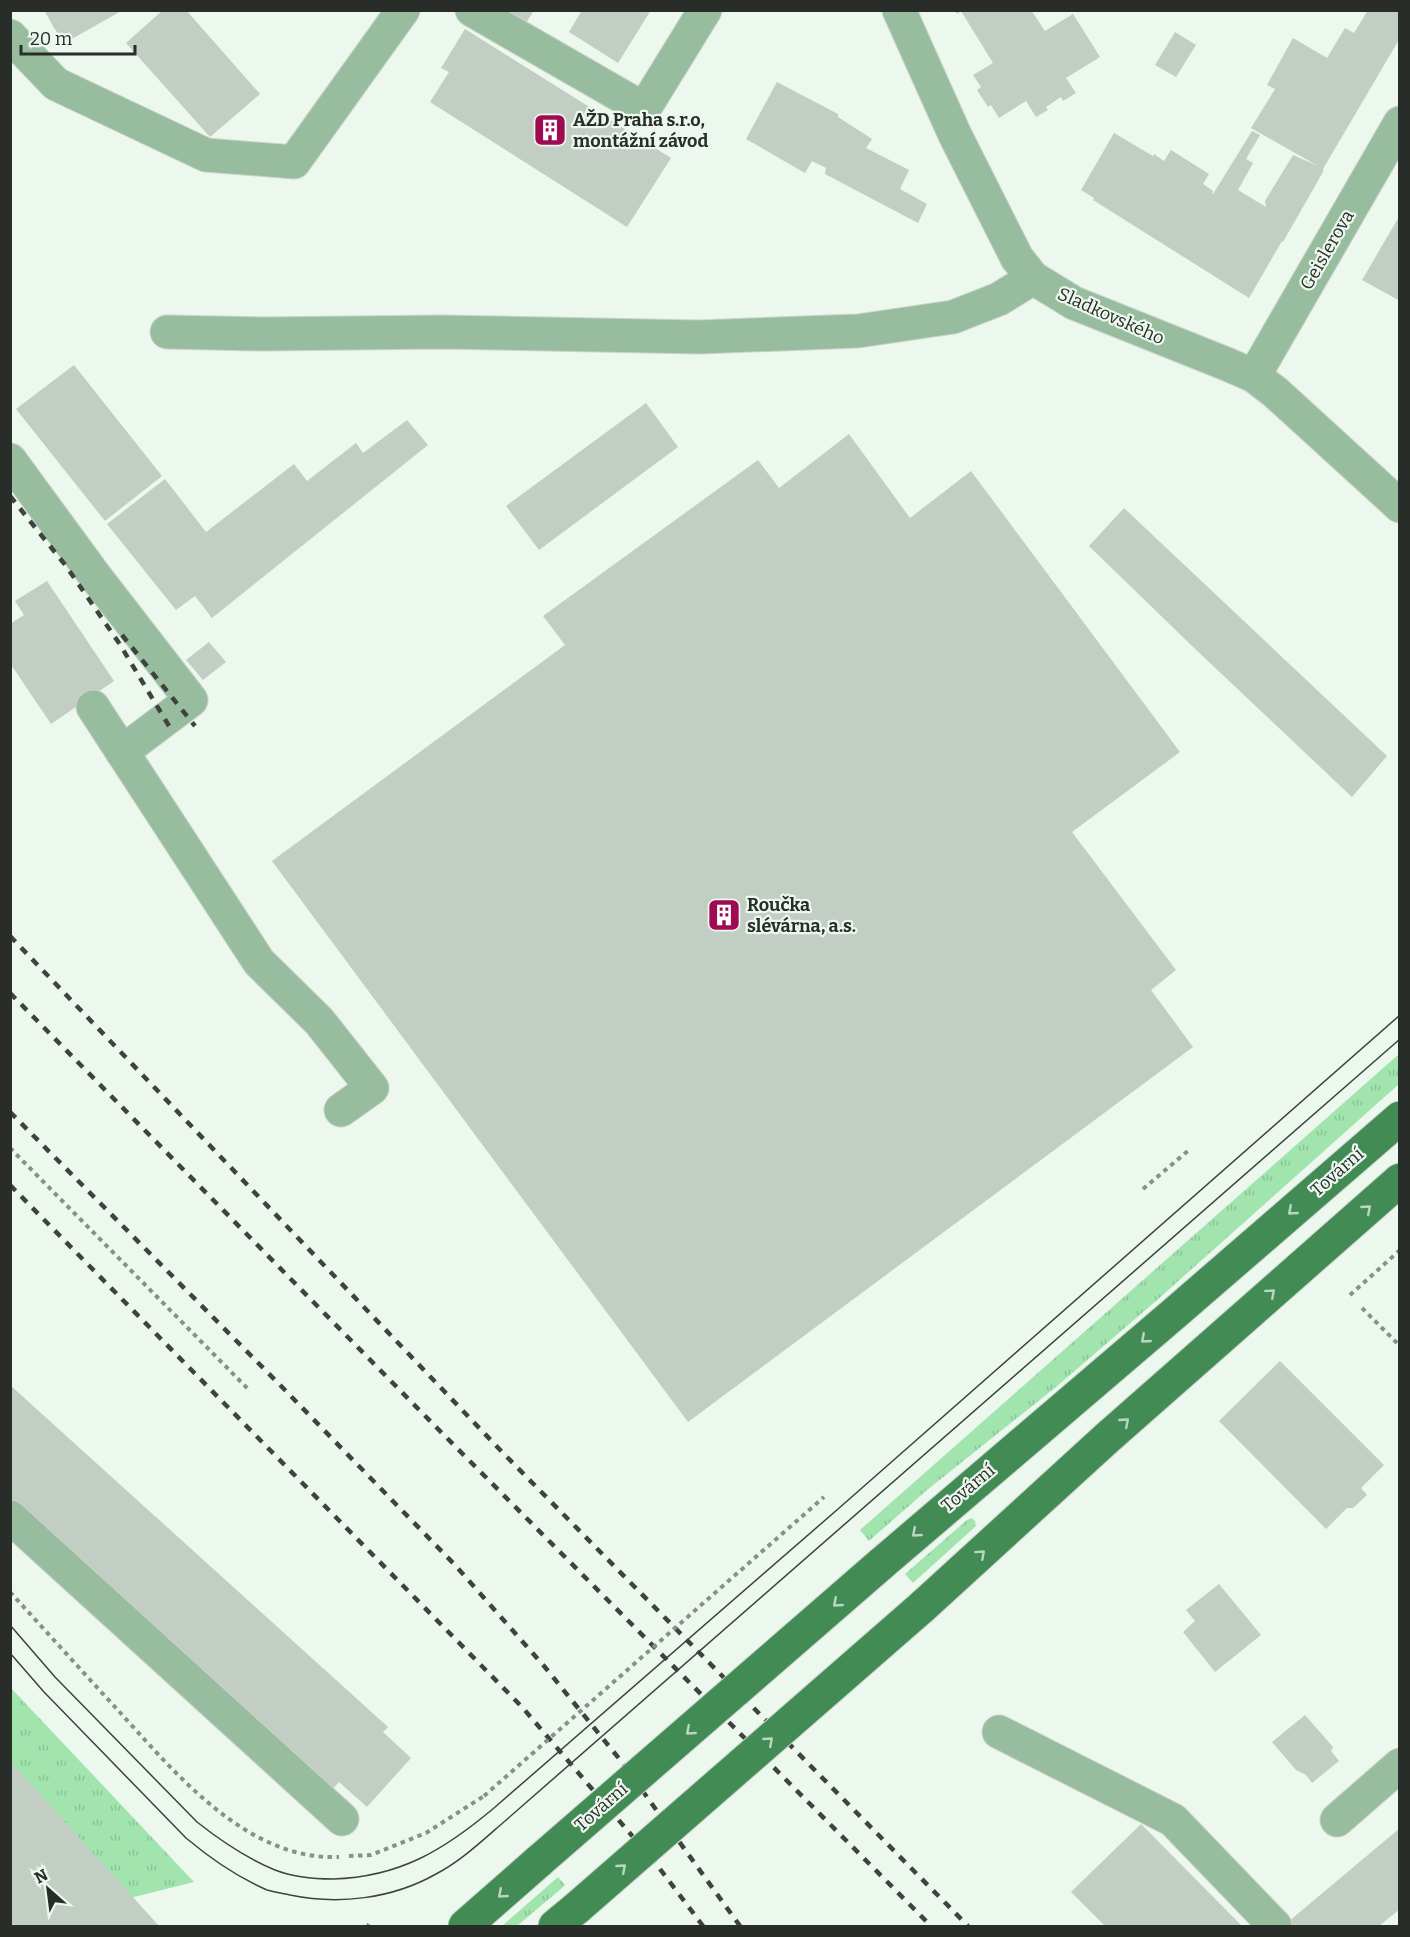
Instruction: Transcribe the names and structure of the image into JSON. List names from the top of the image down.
{
  "streets": {
    "main road": ["Tovární"],
    "street": ["Geislerova", "Sladkovského"]
  },
  "crossings": [
    ["Geislerova", "Sladkovského"]
  ],
  "places": {
    "building": ["AŽD Praha s.r.o, montážní závod", "Roučka slévárna, a.s."]
  },
  "scale_bar": "20 m",
  "north": "top left"
}
